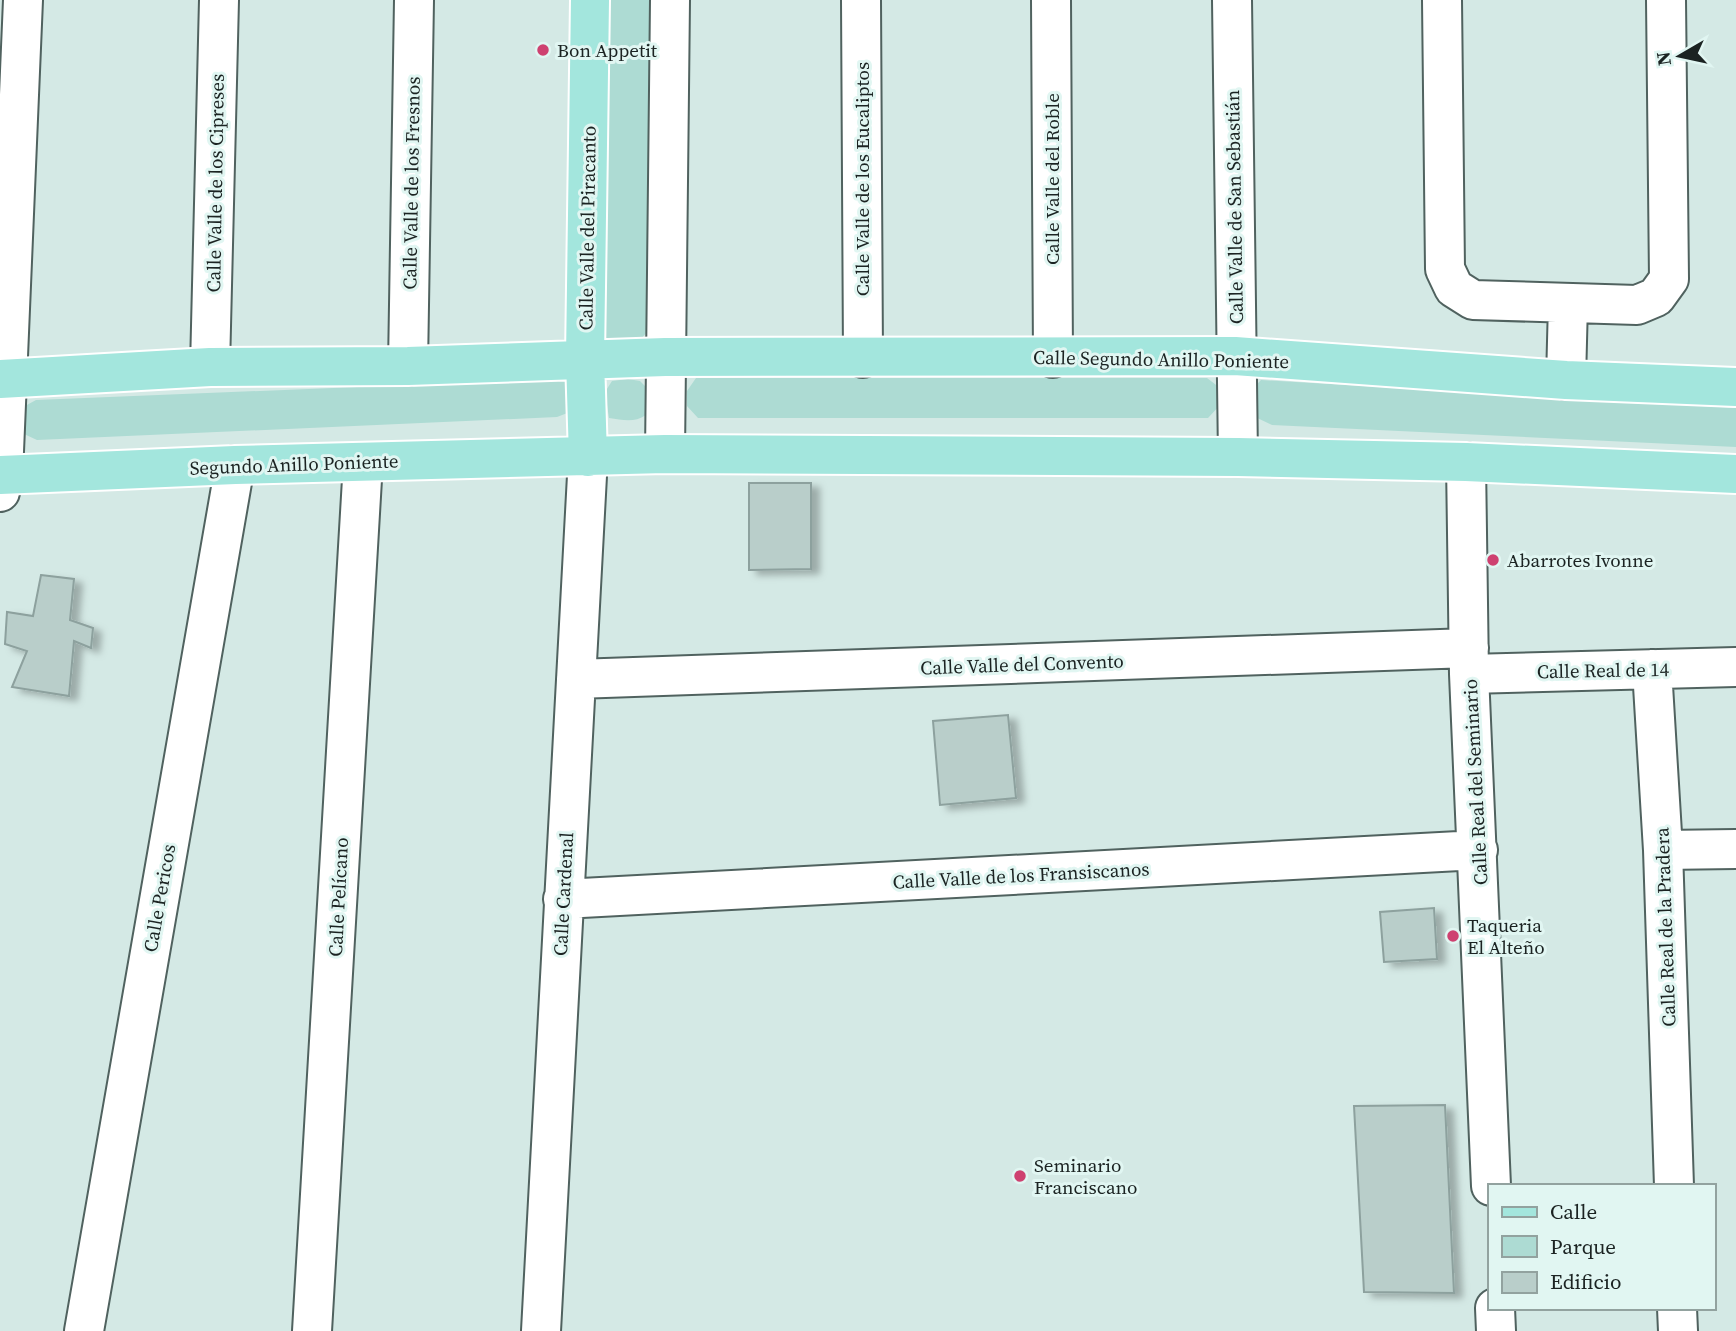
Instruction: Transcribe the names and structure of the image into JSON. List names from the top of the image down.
{
  "streets": {
    "main road": ["Calle Valle del Piracanto", "Calle Segundo Anillo Poniente", "Segundo Anillo Poniente"],
    "street": [
      "Calle Valle de los Eucaliptos",
      "Calle Valle del Roble",
      "Calle Valle de los Cipreses",
      "Calle Valle de los Fresnos",
      "Calle Valle de San Sebastián",
      "Calle Valle del Convento",
      "Calle Real de 14",
      "Calle Real del Seminario",
      "Calle Valle de los Fransiscanos",
      "Calle Cardenal",
      "Calle Pelícano",
      "Calle Pericos",
      "Calle Real de la Pradera"
    ]
  },
  "crossings": [
    ["Calle Valle de los Eucaliptos", "Calle Segundo Anillo Poniente"],
    ["Calle Valle del Roble", "Calle Segundo Anillo Poniente"],
    ["Calle Valle de San Sebastián", "Calle Segundo Anillo Poniente"],
    ["Calle Valle del Piracanto", "Calle Segundo Anillo Poniente"],
    ["Calle Valle del Piracanto", "Segundo Anillo Poniente"],
    ["Calle Valle del Piracanto", "Calle Cardenal"],
    ["Segundo Anillo Poniente", "Calle Cardenal"],
    ["Segundo Anillo Poniente", "Calle Pelícano"],
    ["Segundo Anillo Poniente", "Calle Pericos"],
    ["Calle Valle del Convento", "Calle Real de 14"],
    ["Calle Valle del Convento", "Calle Real del Seminario"],
    ["Calle Valle del Convento", "Calle Cardenal"],
    ["Calle Real de 14", "Calle Real del Seminario"],
    ["Calle Real de 14", "Calle Real de la Pradera"],
    ["Calle Real del Seminario", "Calle Valle de los Fransiscanos"],
    ["Calle Valle de los Fransiscanos", "Calle Cardenal"]
  ],
  "places": [
    "Bon Appetit",
    "Abarrotes Ivonne",
    "Taqueria El Alteño",
    "Seminario Franciscano"
  ],
  "legend": ["Calle", "Parque", "Edificio"],
  "north": "left"
}
